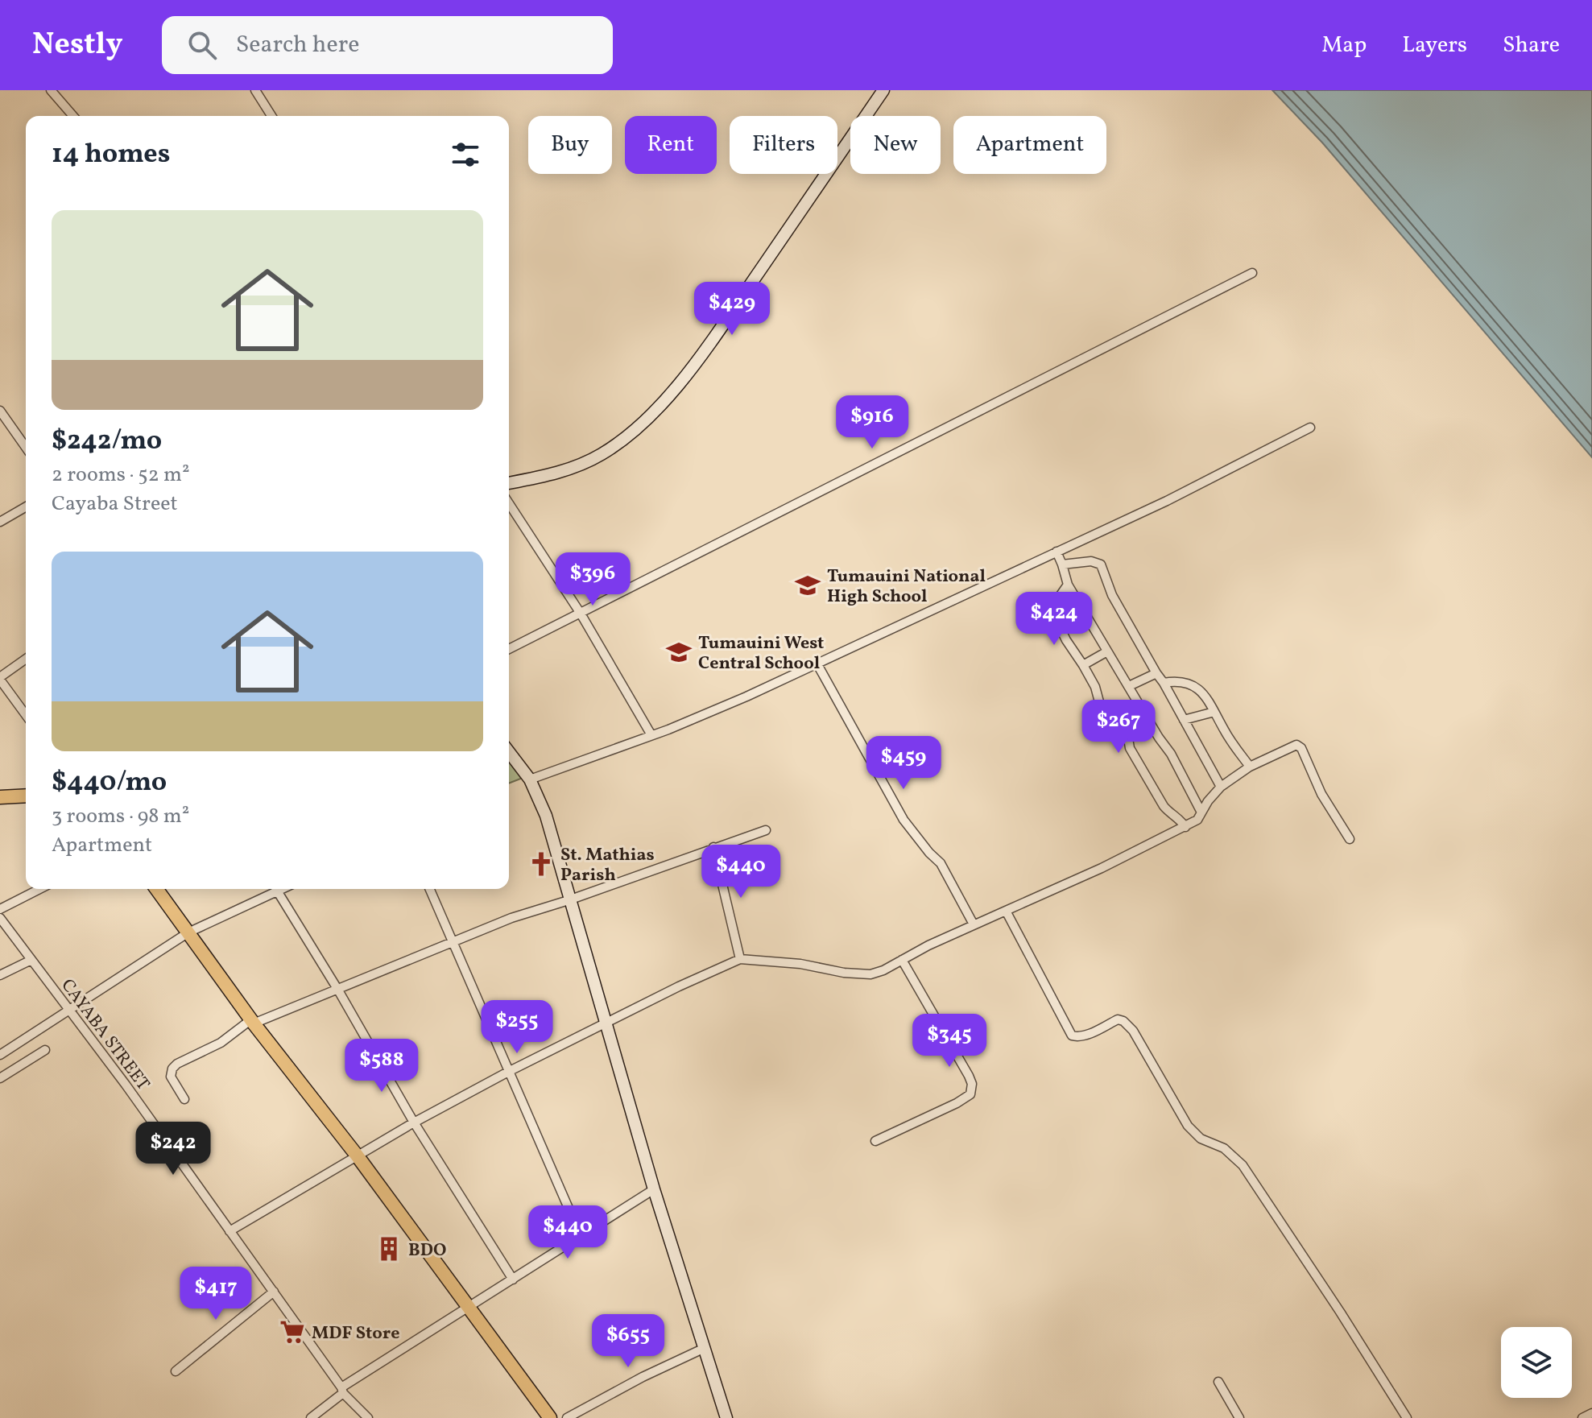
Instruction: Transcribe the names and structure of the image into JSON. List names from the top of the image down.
{
  "streets": {
    "street": ["CAYABA STREET"]
  },
  "places": {
    "school or university": ["Tumauini National High School", "Tumauini West Central School"],
    "church": ["St. Mathias Parish"],
    "building": ["BDO"],
    "supermarket": ["MDF Store"]
  },
  "page": {
    "header": "Nestly",
    "search": "Search here",
    "nav": ["Map", "Layers", "Share"],
    "chip": [
      "Buy",
      "Rent",
      "Filters",
      "New",
      "Apartment"
    ],
    "heading": "14 homes",
    "list": [
      {
        "name": "$242/mo",
        "note": "2 rooms · 52 m² · Cayaba Street"
      },
      {
        "name": "$440/mo",
        "note": "3 rooms · 98 m² · Apartment"
      }
    ],
    "price": [
      "$429",
      "$916",
      "$396",
      "$424",
      "$267",
      "$459",
      "$440",
      "$255",
      "$345",
      "$588",
      "$242",
      "$440",
      "$417",
      "$655"
    ]
  }
}
